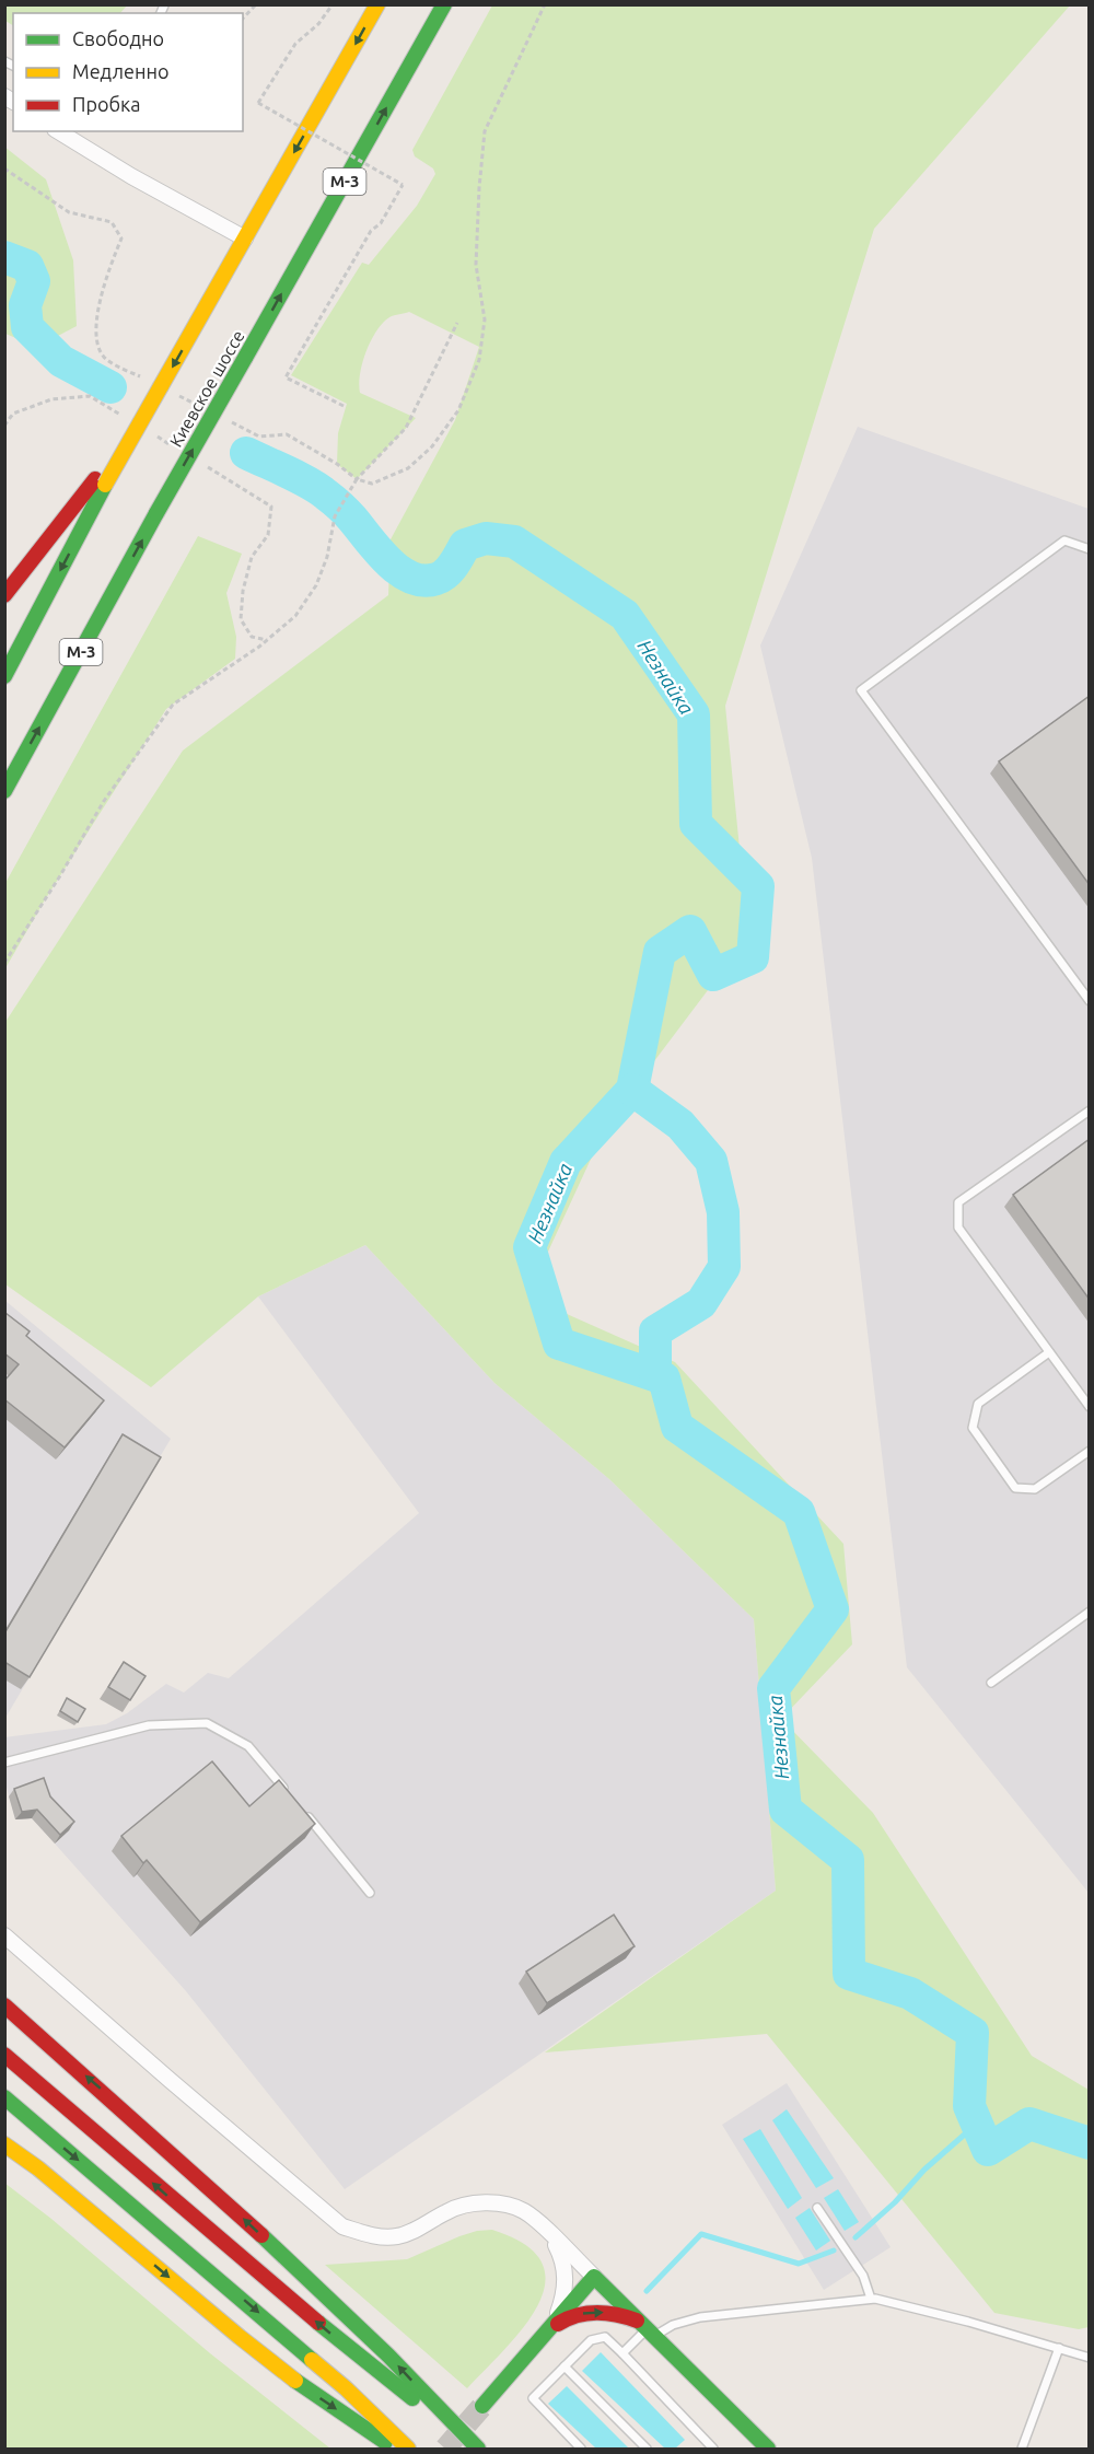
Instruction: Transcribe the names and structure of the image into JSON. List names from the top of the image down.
{
  "streets": {
    "main road": ["М-3", "Киевское шоссе"]
  },
  "water": ["Незнайка"],
  "legend": ["Свободно", "Медленно", "Пробка"]
}
